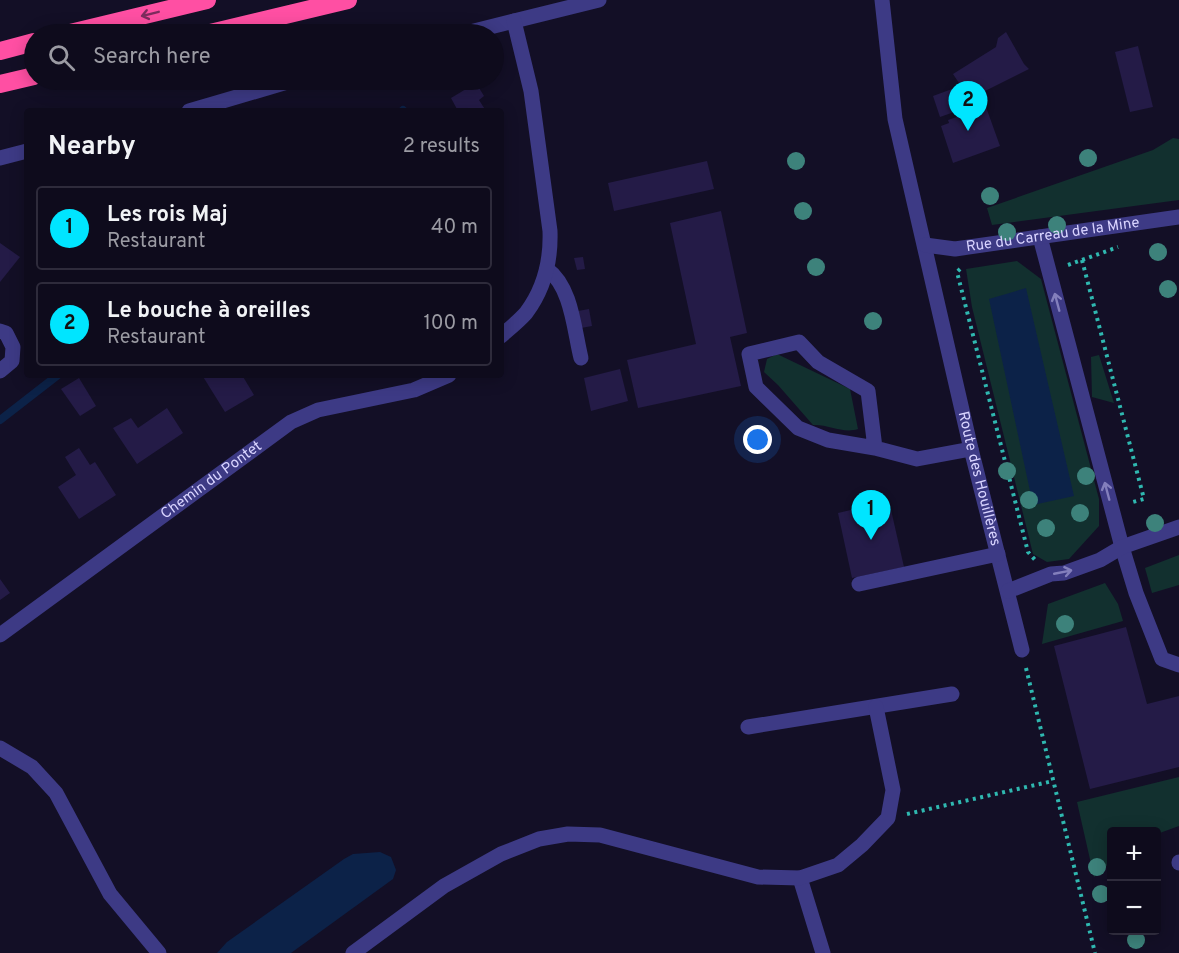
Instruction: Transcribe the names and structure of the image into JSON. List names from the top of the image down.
{
  "streets": {
    "street": ["Rue du Carreau de la Mine", "Route des Houillères", "Chemin du Pontet"]
  },
  "crossings": [
    ["Rue du Carreau de la Mine", "Route des Houillères"]
  ],
  "page": {
    "search": "Search here",
    "pins": ["2", "1"],
    "heading": ["Nearby", "2 results"],
    "list": [
      {
        "mark": "1",
        "name": "Les rois Maj",
        "note": "Restaurant",
        "value": "40 m"
      },
      {
        "mark": "2",
        "name": "Le bouche à oreilles",
        "note": "Restaurant",
        "value": "100 m"
      }
    ],
    "map_buttons": ["+", "−"]
  }
}
